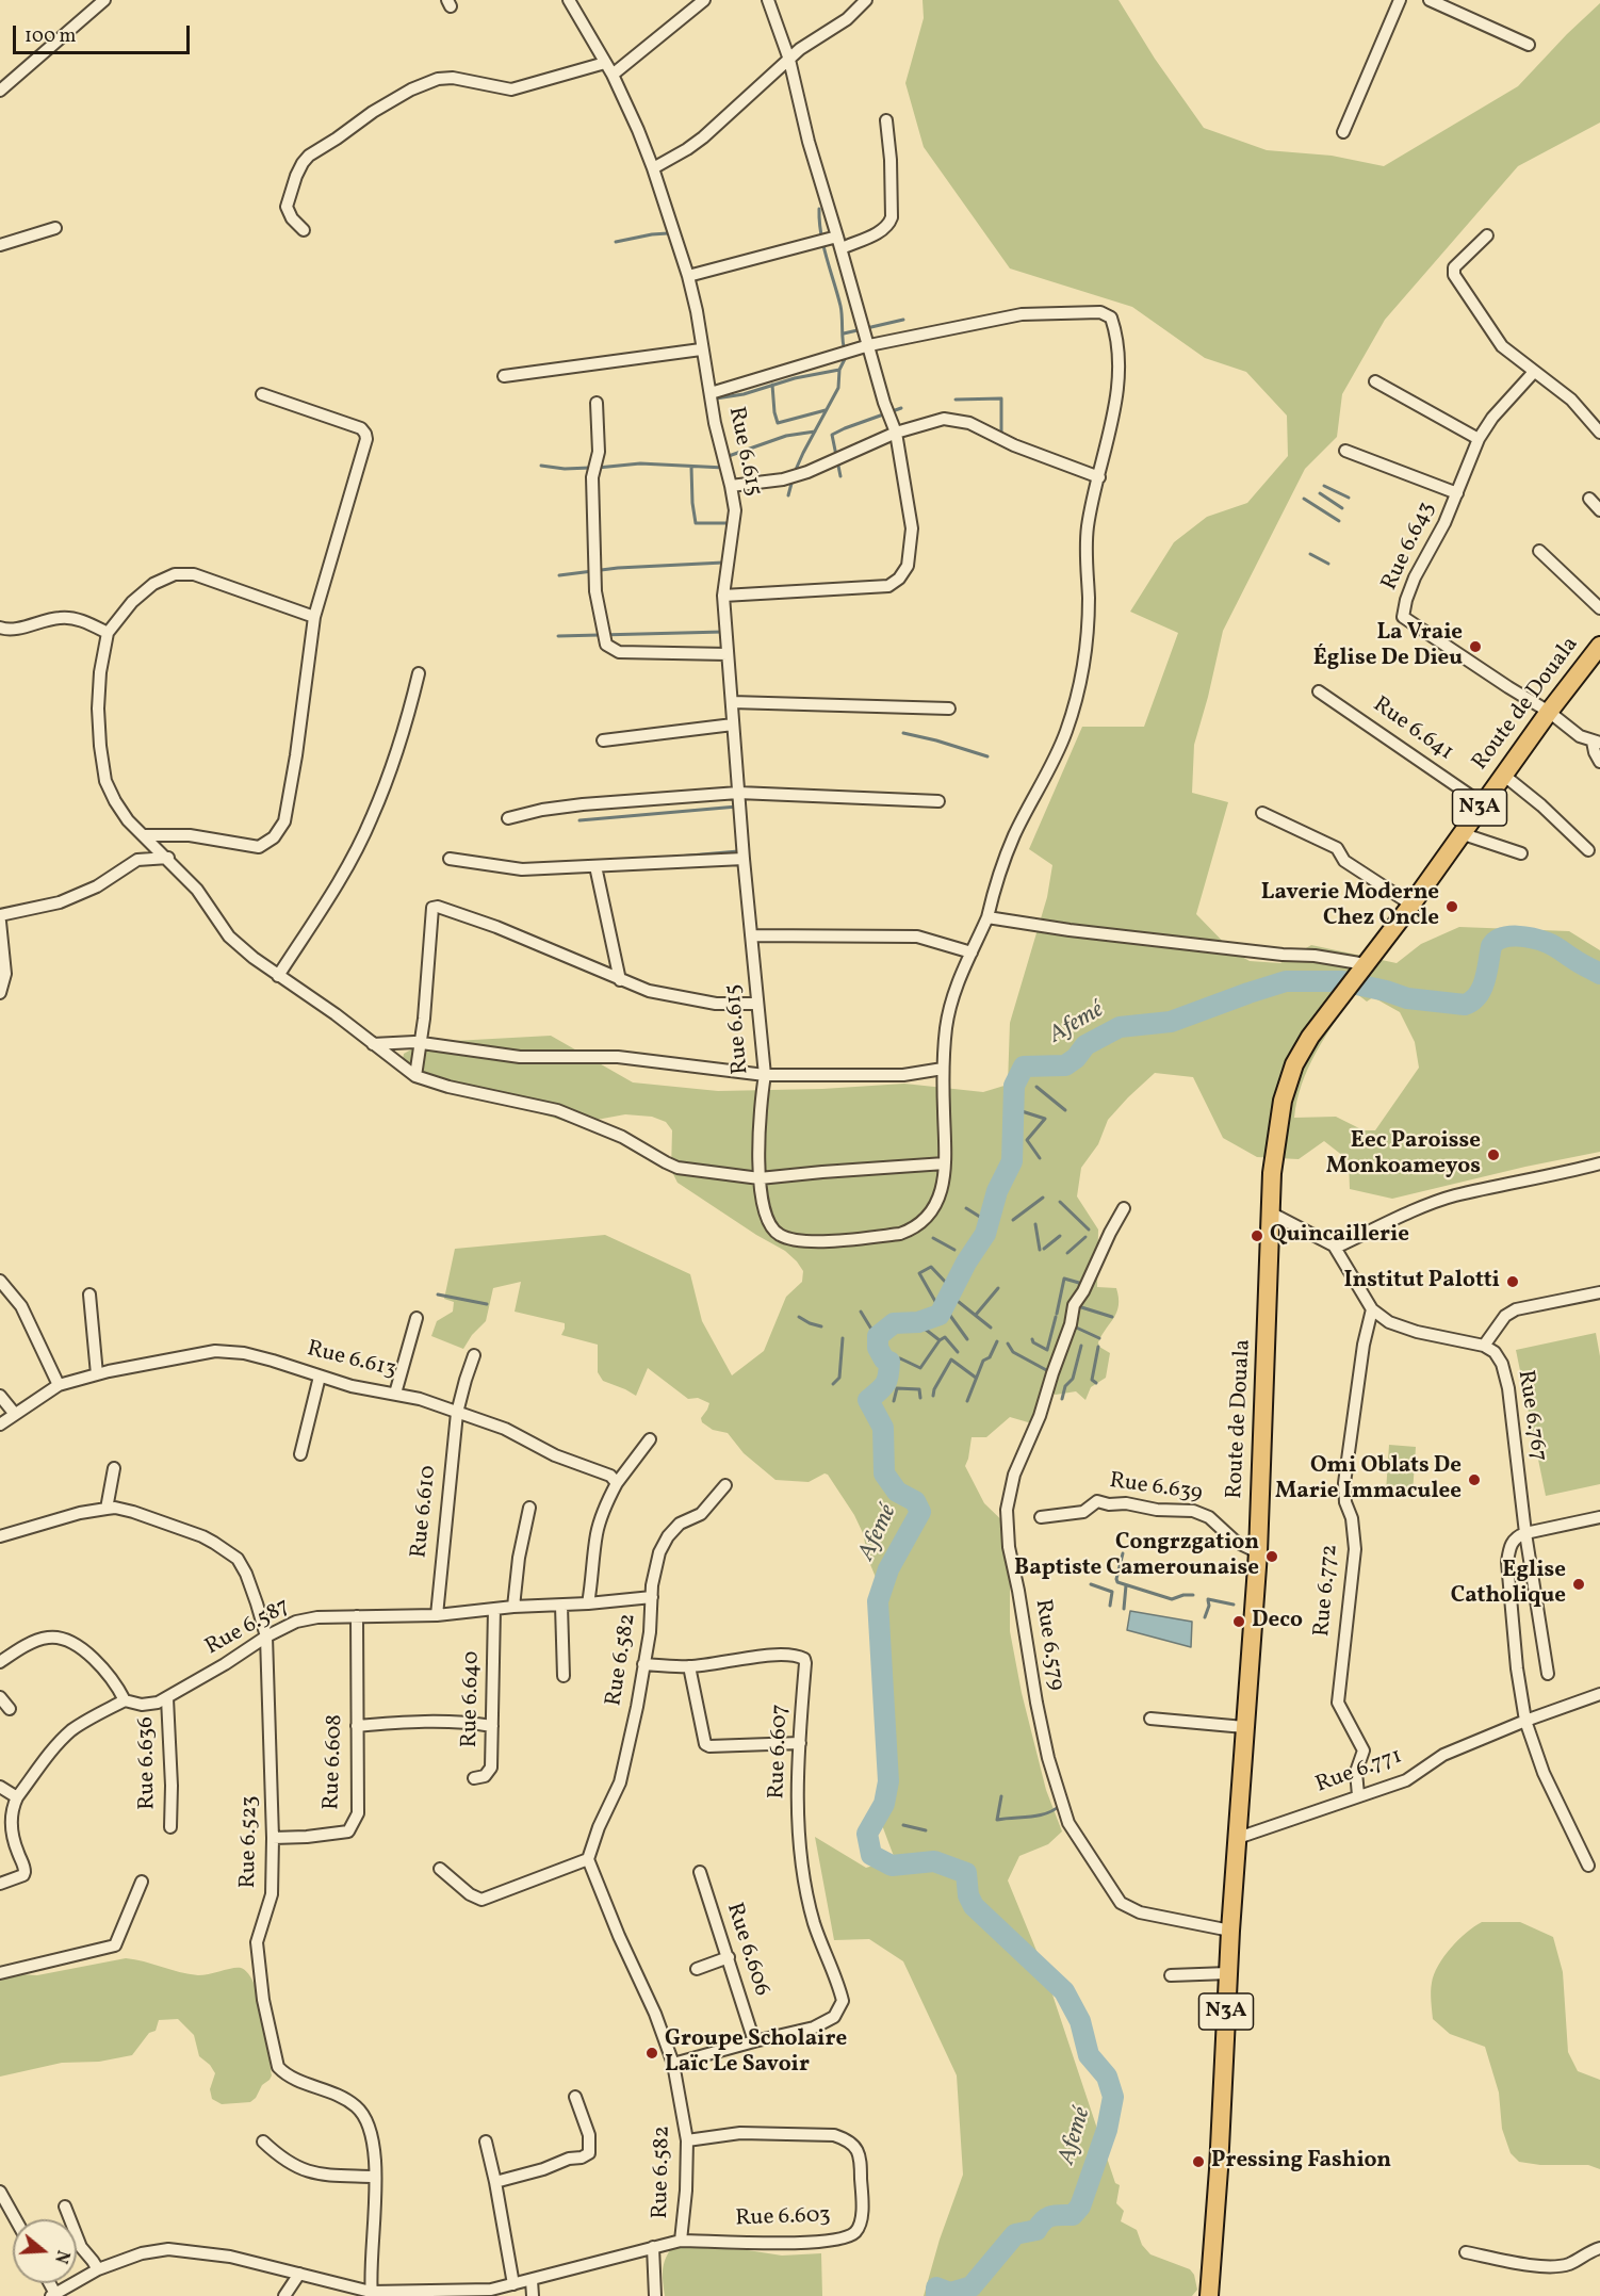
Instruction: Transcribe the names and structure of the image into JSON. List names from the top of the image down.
{
  "streets": {
    "highway": ["Route de Douala", "N3A"],
    "street": [
      "Rue 6.615",
      "Rue 6.643",
      "Rue 6.641",
      "Rue 6.613",
      "Rue 6.767",
      "Rue 6.639",
      "Rue 6.610",
      "Rue 6.772",
      "Rue 6.587",
      "Rue 6.579",
      "Rue 6.582",
      "Rue 6.640",
      "Rue 6.607",
      "Rue 6.608",
      "Rue 6.636",
      "Rue 6.771",
      "Rue 6.523",
      "Rue 6.606",
      "Rue 6.603"
    ]
  },
  "crossings": [
    ["Rue 6.643", "Route de Douala"],
    ["Route de Douala", "Rue 6.641"],
    ["Route de Douala", "Rue 6.639"],
    ["Route de Douala", "Rue 6.579"],
    ["Route de Douala", "Rue 6.771"],
    ["Rue 6.613", "Rue 6.610"],
    ["Rue 6.610", "Rue 6.587"],
    ["Rue 6.772", "Rue 6.771"],
    ["Rue 6.587", "Rue 6.582"],
    ["Rue 6.587", "Rue 6.640"],
    ["Rue 6.587", "Rue 6.608"],
    ["Rue 6.587", "Rue 6.636"],
    ["Rue 6.587", "Rue 6.523"],
    ["Rue 6.582", "Rue 6.607"],
    ["Rue 6.582", "Rue 6.523"],
    ["Rue 6.582", "Rue 6.603"],
    ["Rue 6.607", "Rue 6.606"],
    ["Rue 6.608", "Rue 6.523"]
  ],
  "water": ["Afemé"],
  "places": [
    "La Vraie Église De Dieu",
    "Laverie Moderne Chez Oncle",
    "Eec Paroisse Monkoameyos",
    "Quincaillerie",
    "Institut Palotti",
    "Omi Oblats De Marie Immaculee",
    "Congrzgation Baptiste Camerounaise",
    "Eglise Catholique",
    "Deco",
    "Groupe Scholaire Laïc Le Savoir",
    "Pressing Fashion"
  ],
  "scale_bar": "100 m",
  "north": "right"
}
